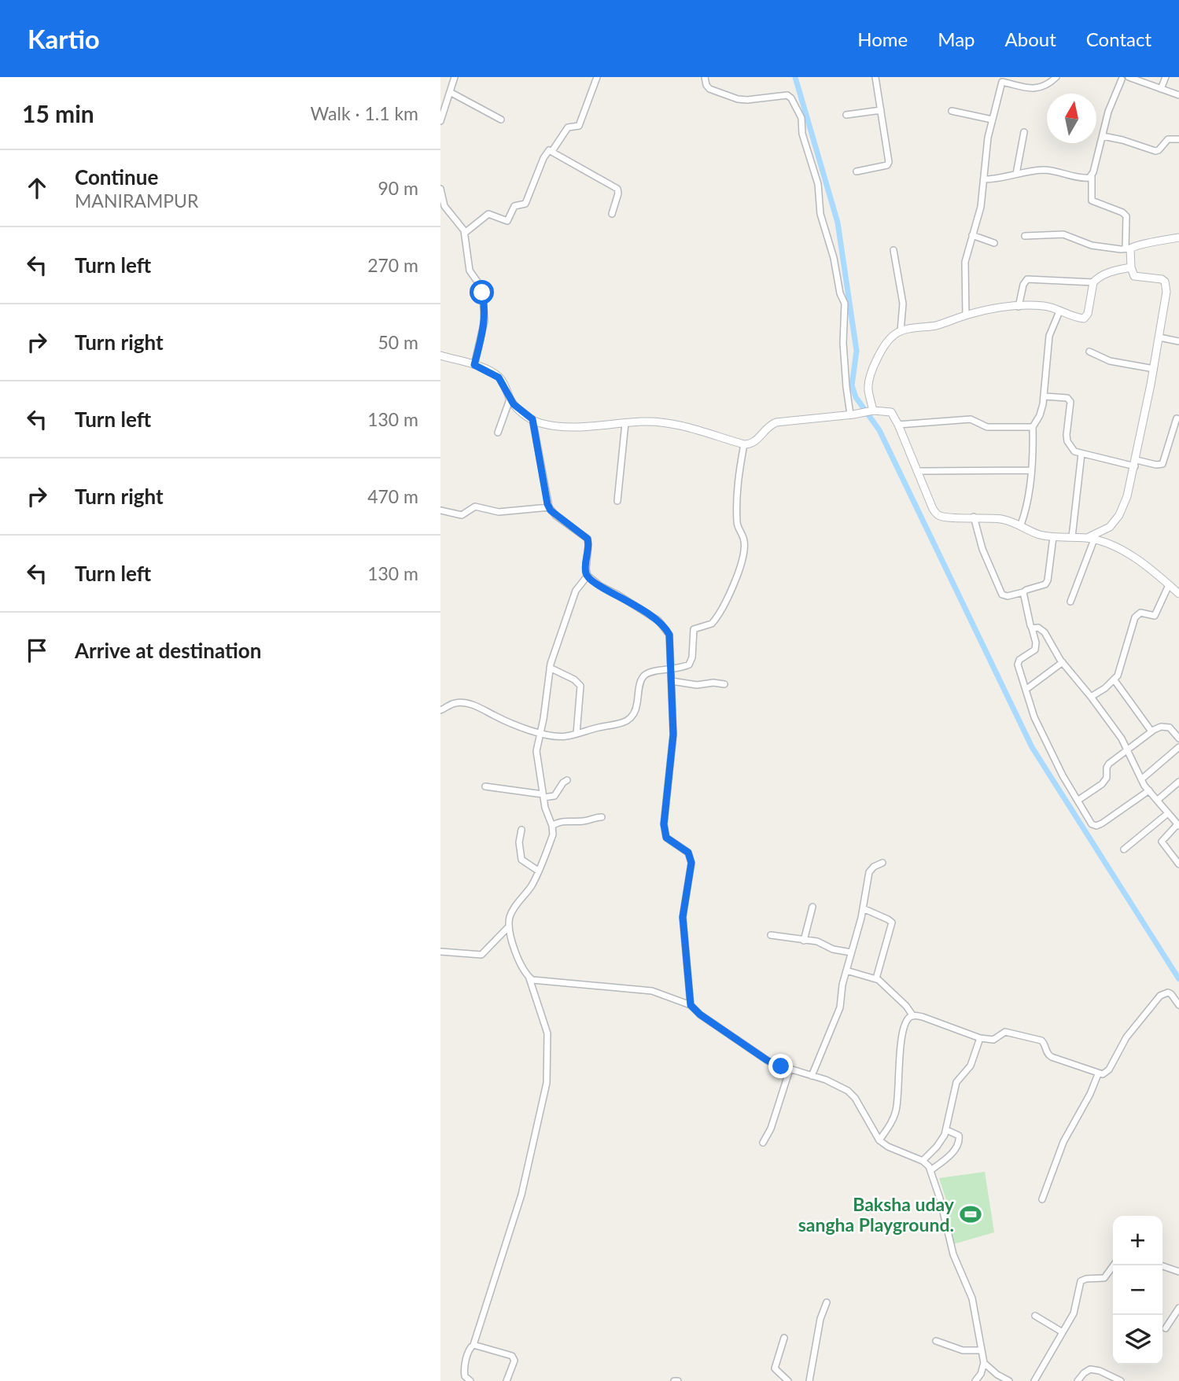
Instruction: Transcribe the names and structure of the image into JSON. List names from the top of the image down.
{
  "places": {
    "sports": ["Baksha uday sangha Playground."]
  },
  "north": "top",
  "page": {
    "header": "Kartio",
    "nav": [
      "Home",
      "Map",
      "About",
      "Contact"
    ],
    "heading": ["15 min", "Walk · 1.1 km"],
    "list": [
      ["Continue", "MANIRAMPUR", "90 m"],
      ["Turn left", "270 m"],
      ["Turn right", "50 m"],
      ["Turn left", "130 m"],
      ["Turn right", "470 m"],
      ["Turn left", "130 m"],
      "Arrive at destination"
    ],
    "map_buttons": ["+", "−"]
  }
}
